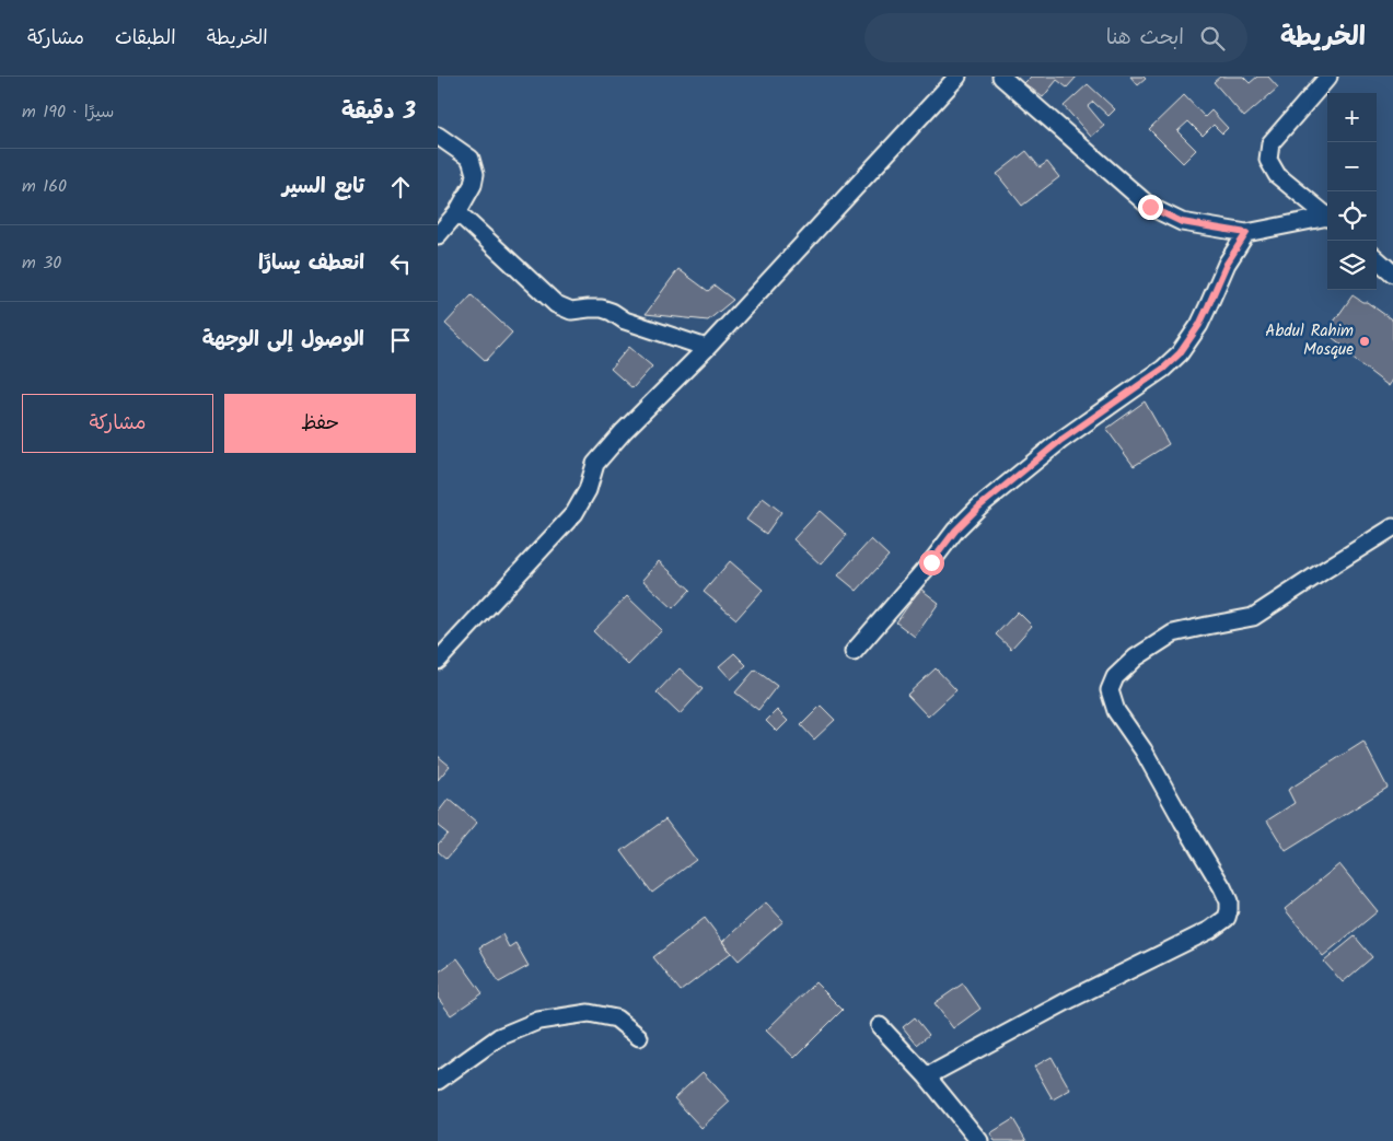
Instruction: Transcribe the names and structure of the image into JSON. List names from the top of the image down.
{
  "places": ["Abdul Rahim Mosque"],
  "page": {
    "header": "الخريطة",
    "search": "ابحث هنا",
    "nav": ["الخريطة", "الطبقات", "مشاركة"],
    "heading": ["3 دقيقة", "سيرًا · 190 m"],
    "map_buttons": ["+", "−"],
    "list": [
      ["تابع السير", "160 m"],
      ["انعطف يسارًا", "30 m"],
      "الوصول إلى الوجهة"
    ],
    "buttons": ["حفظ", "مشاركة"]
  }
}
